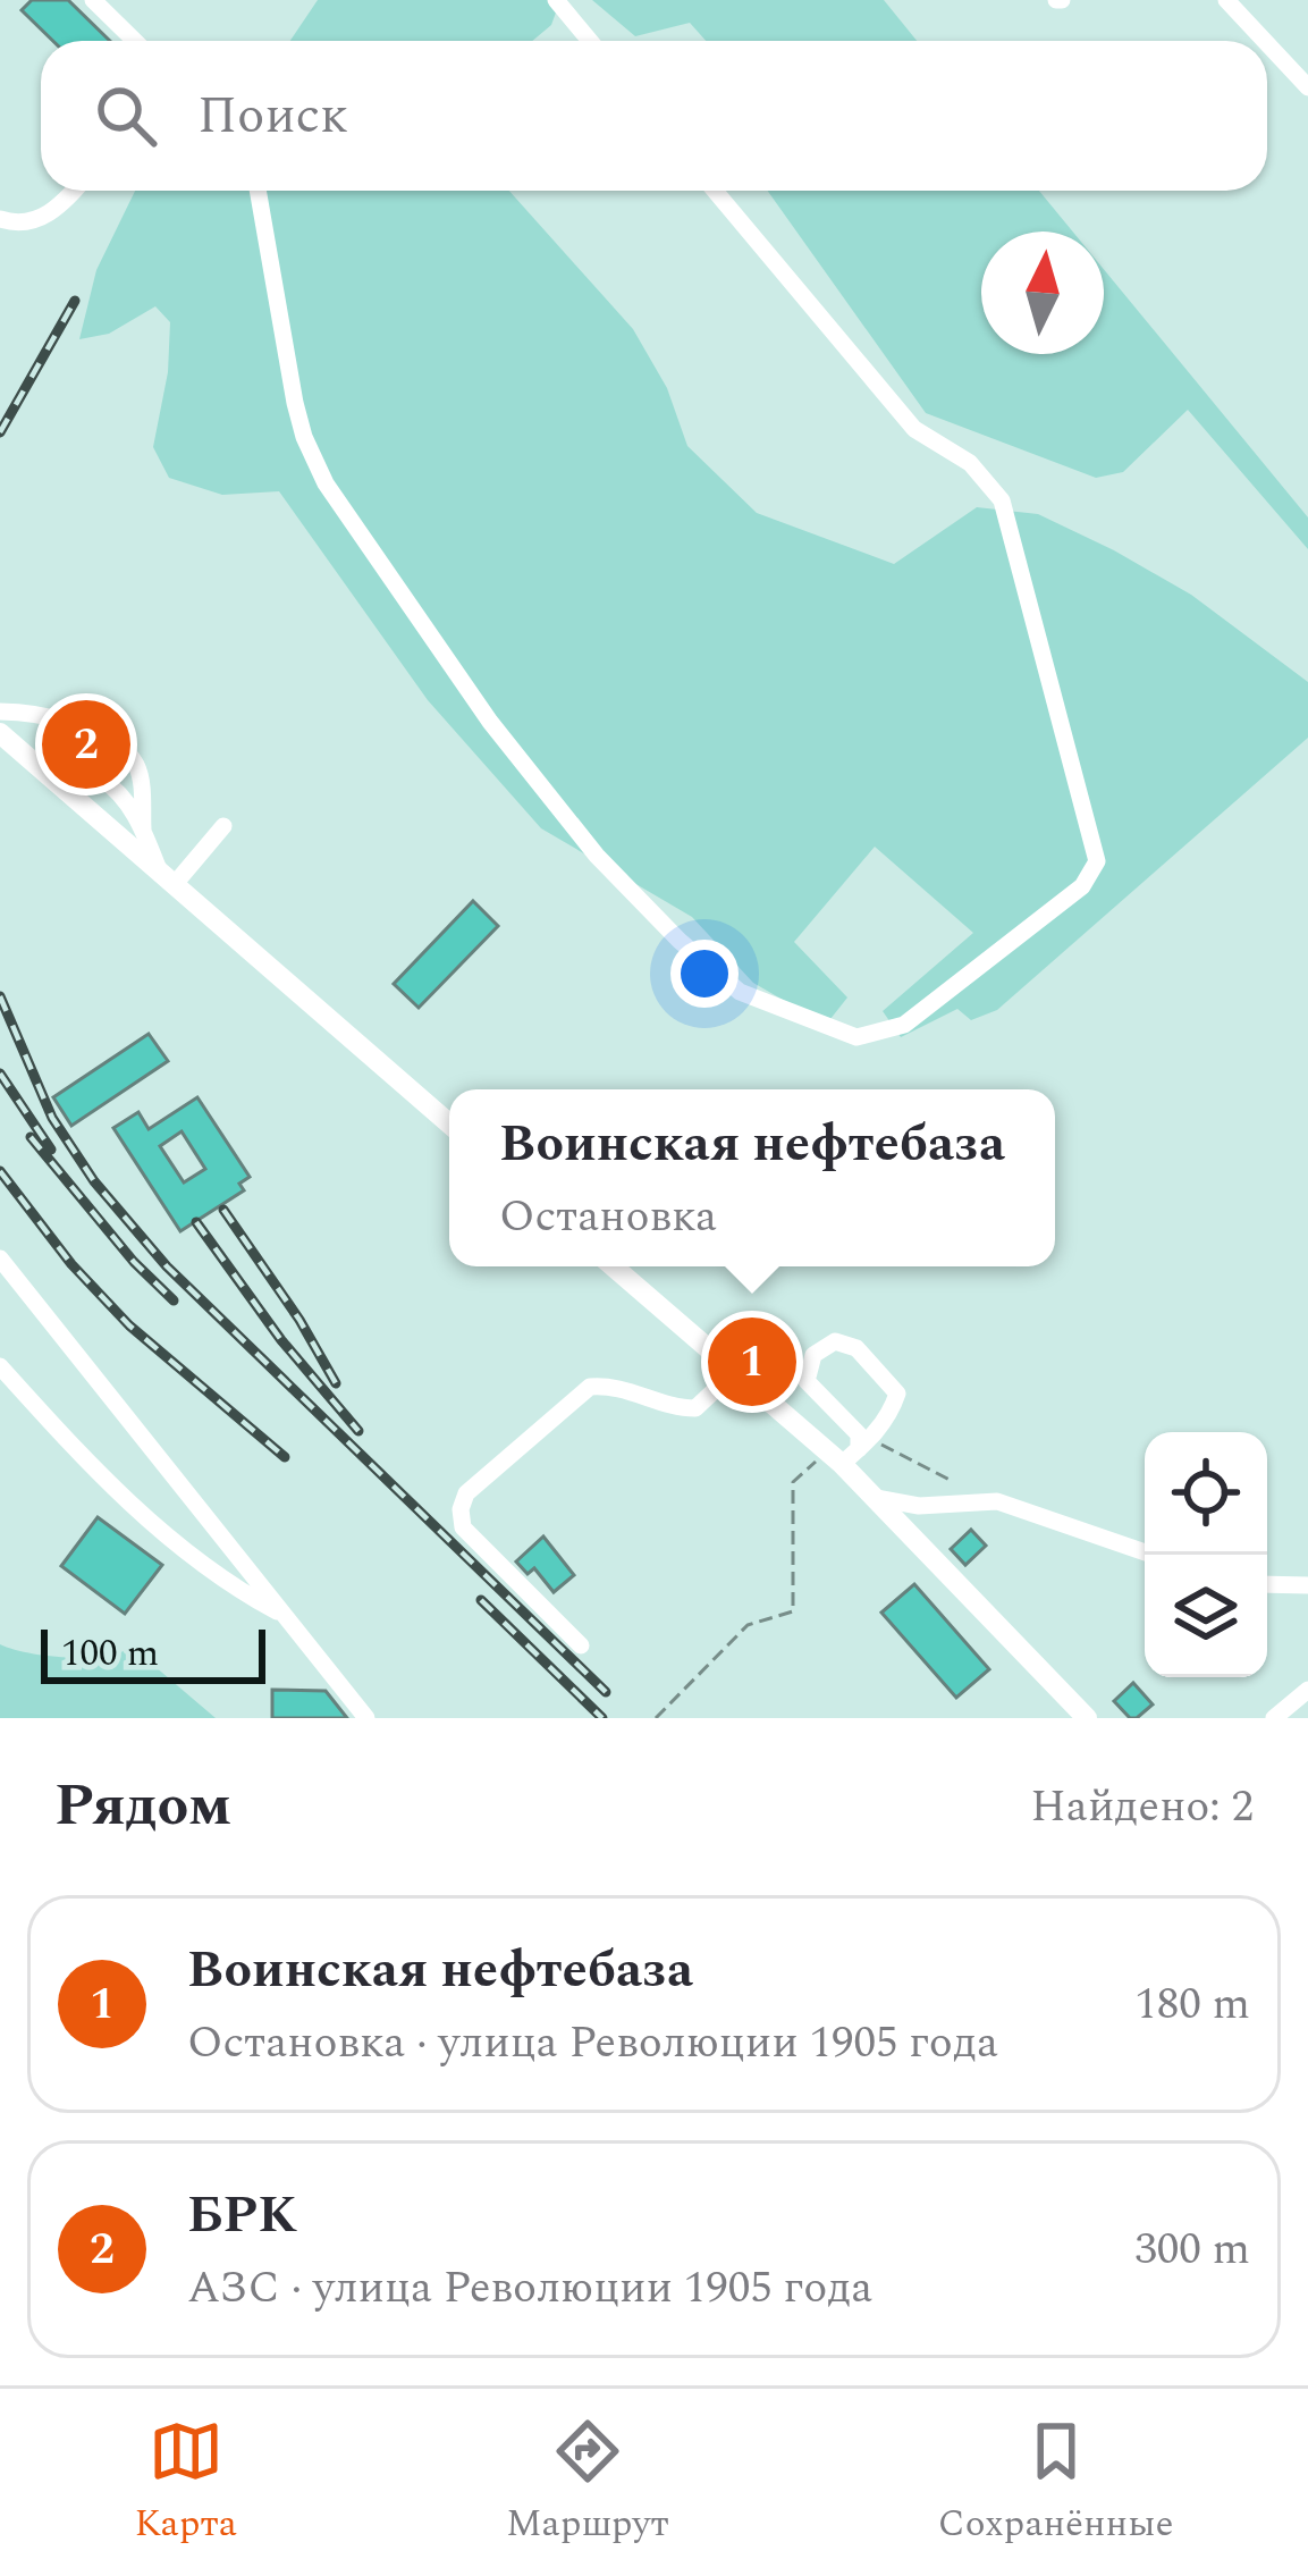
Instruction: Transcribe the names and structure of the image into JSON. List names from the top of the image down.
{
  "scale_bar": "100 m",
  "north": "top",
  "page": {
    "search": "Поиск",
    "pins": ["2", "1"],
    "popup": ["Воинская нефтебаза", "Остановка"],
    "scale": "100 m",
    "heading": ["Рядом", "Найдено: 2"],
    "list": [
      {
        "mark": "1",
        "name": "Воинская нефтебаза",
        "note": "Остановка · улица Революции 1905 года",
        "value": "180 m"
      },
      {
        "mark": "2",
        "name": "БРК",
        "note": "АЗС · улица Революции 1905 года",
        "value": "300 m"
      }
    ],
    "nav": ["Карта", "Маршрут", "Сохранённые"]
  }
}
